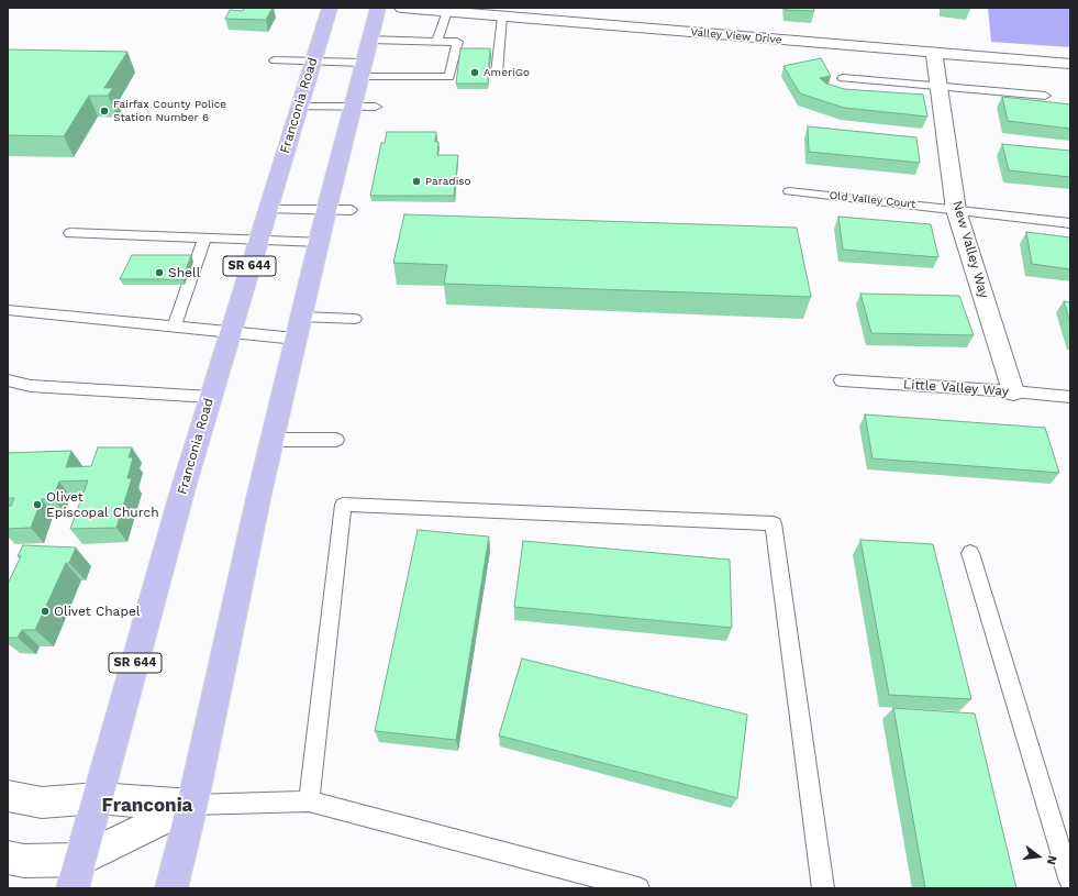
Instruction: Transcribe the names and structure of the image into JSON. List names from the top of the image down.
{
  "streets": {
    "main road": ["Franconia Road", "SR 644"],
    "street": ["Valley View Drive", "New Valley Way"],
    "lane": ["Old Valley Court", "Little Valley Way"]
  },
  "crossings": [
    ["Valley View Drive", "New Valley Way"],
    ["Old Valley Court", "New Valley Way"],
    ["New Valley Way", "Little Valley Way"]
  ],
  "districts": ["Franconia"],
  "places": [
    "AmeriGo",
    "Fairfax County Police Station Number 6",
    "Paradiso",
    "Shell",
    "Olivet Episcopal Church",
    "Olivet Chapel"
  ],
  "north": "right"
}
